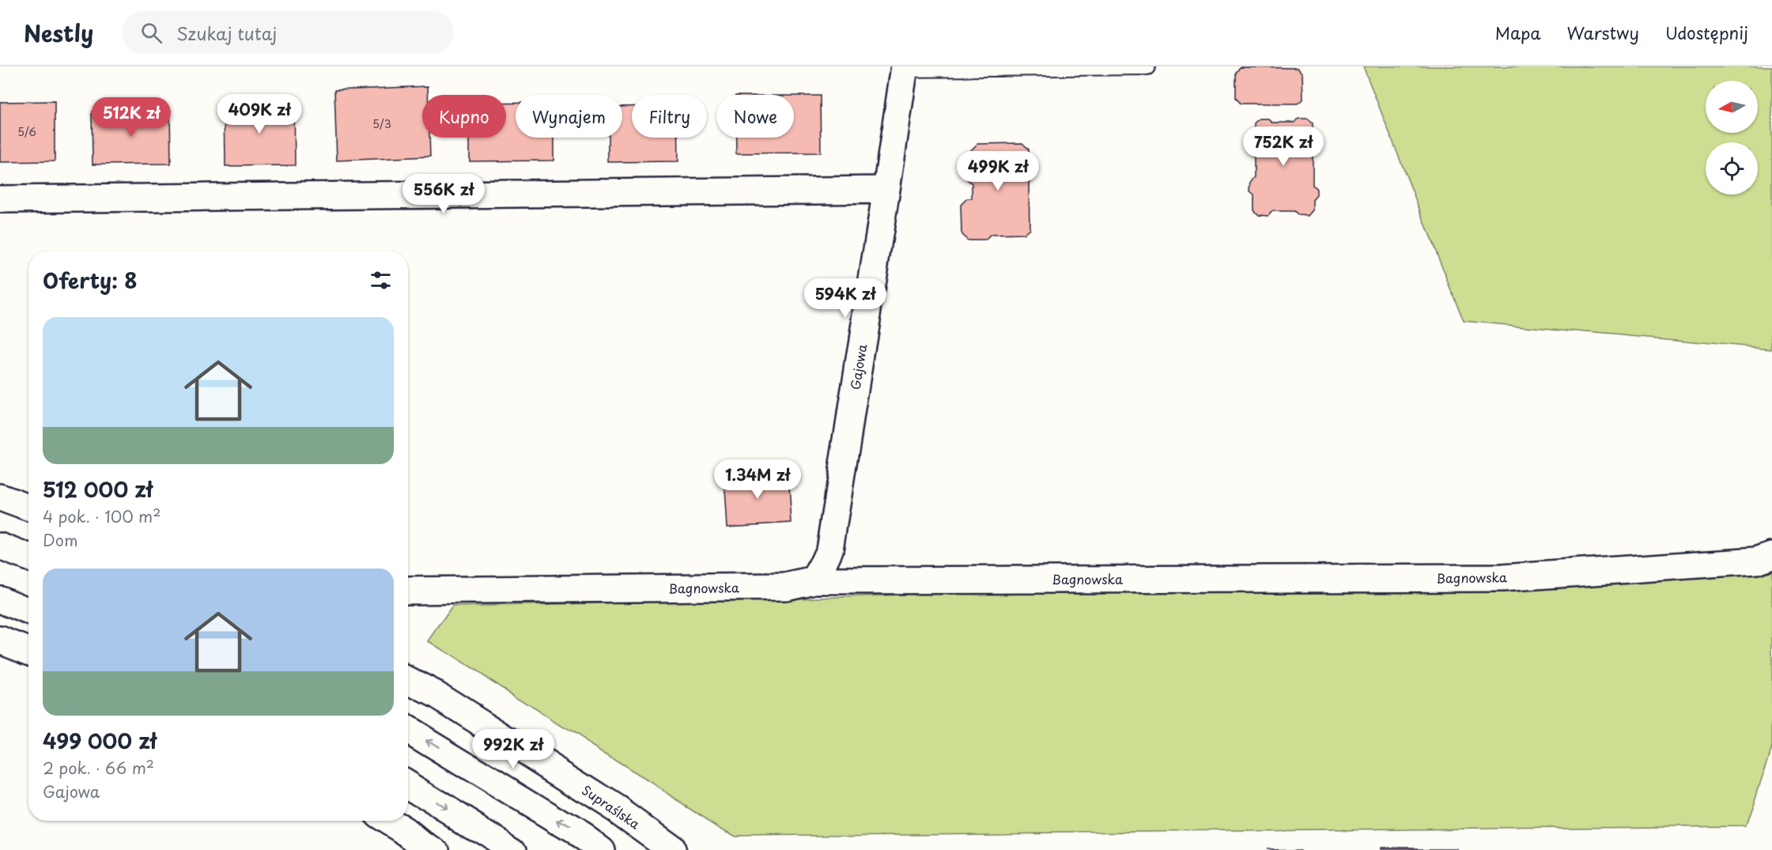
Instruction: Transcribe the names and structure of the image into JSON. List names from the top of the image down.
{
  "streets": {
    "street": ["Gajowa", "Bagnowska", "Supraślska"]
  },
  "crossings": [
    ["Gajowa", "Bagnowska"]
  ],
  "house_numbers": ["5/3", "5/6"],
  "north": "left",
  "page": {
    "header": "Nestly",
    "search": "Szukaj tutaj",
    "nav": ["Mapa", "Warstwy", "Udostępnij"],
    "price": [
      "409K zł",
      "512K zł",
      "752K zł",
      "499K zł",
      "556K zł",
      "594K zł",
      "1.34M zł",
      "992K zł"
    ],
    "chip": [
      "Kupno",
      "Wynajem",
      "Filtry",
      "Nowe"
    ],
    "heading": "Oferty: 8",
    "list": [
      {
        "name": "512 000 zł",
        "note": "4 pok. · 100 m² · Dom"
      },
      {
        "name": "499 000 zł",
        "note": "2 pok. · 66 m² · Gajowa"
      }
    ]
  }
}
